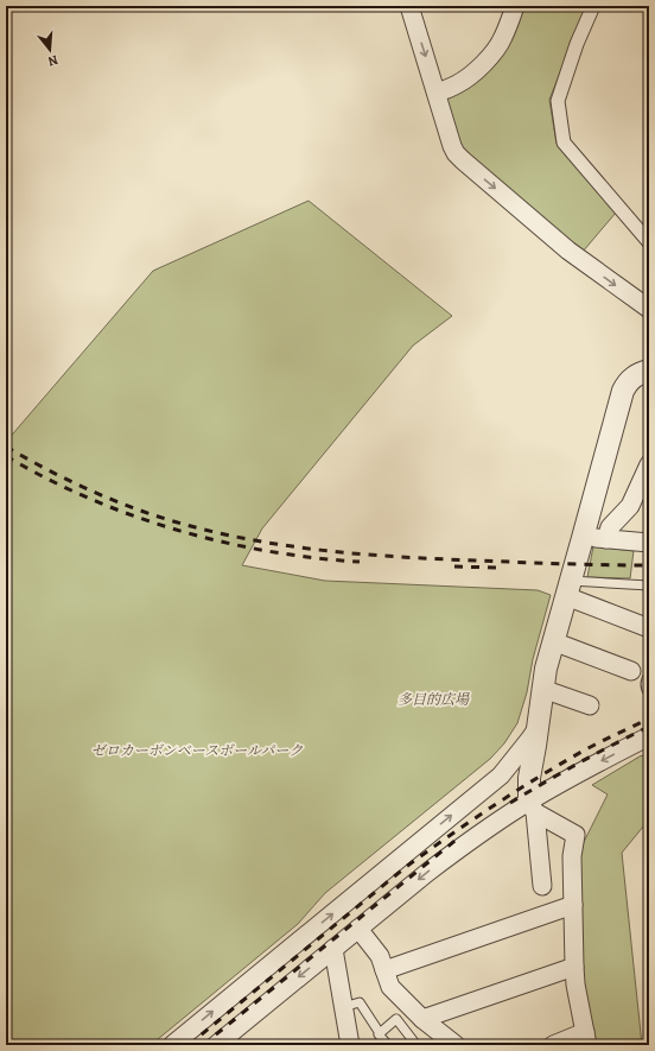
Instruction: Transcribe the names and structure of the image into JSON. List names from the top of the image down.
{
  "parks": ["多目的広場", "ゼロカーボンベースボールパーク"],
  "north": "bottom"
}
